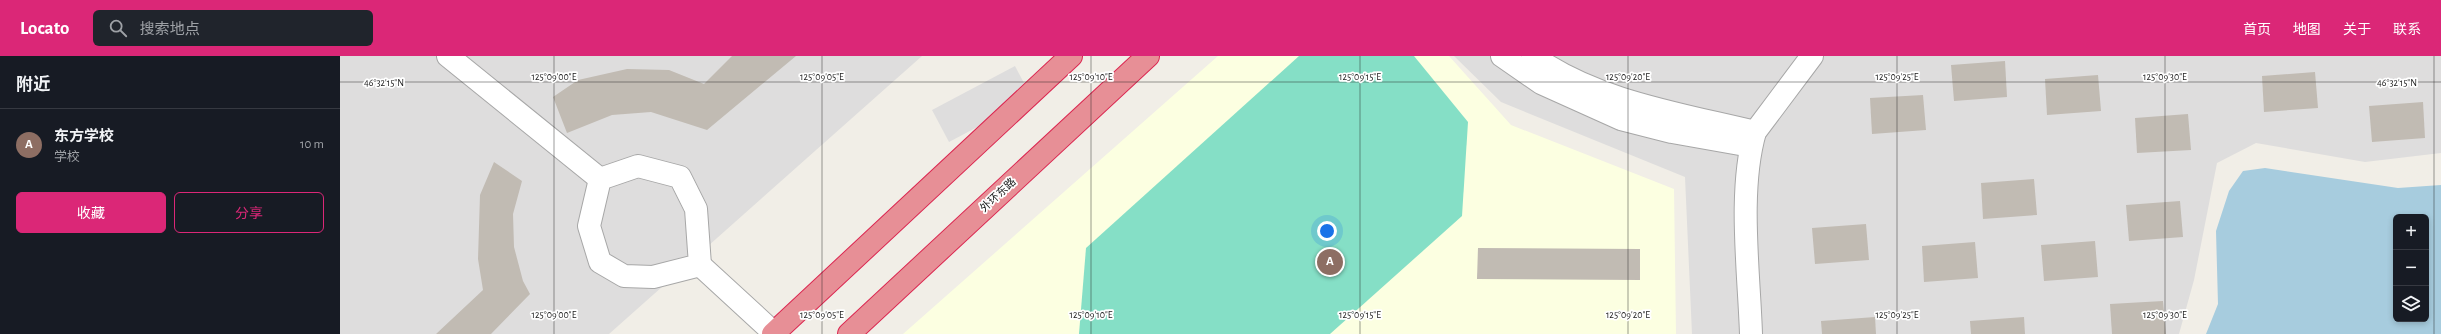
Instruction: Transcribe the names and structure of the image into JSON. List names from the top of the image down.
{
  "streets": {
    "highway": ["外环东路"]
  },
  "page": {
    "header": "Locato",
    "search": "搜索地点",
    "nav": [
      "首页",
      "地图",
      "关于",
      "联系"
    ],
    "heading": "附近",
    "list": [
      {
        "mark": "A",
        "name": "东方学校",
        "note": "学校",
        "value": "10 m"
      }
    ],
    "buttons": ["收藏", "分享"],
    "map_buttons": ["+", "−"],
    "pins": "A"
  },
  "coordinates": [
    "125°09'00\"E",
    "125°09'05\"E",
    "125°09'10\"E",
    "125°09'15\"E",
    "125°09'20\"E",
    "125°09'25\"E",
    "125°09'30\"E",
    "46°32'15\"N"
  ]
}
